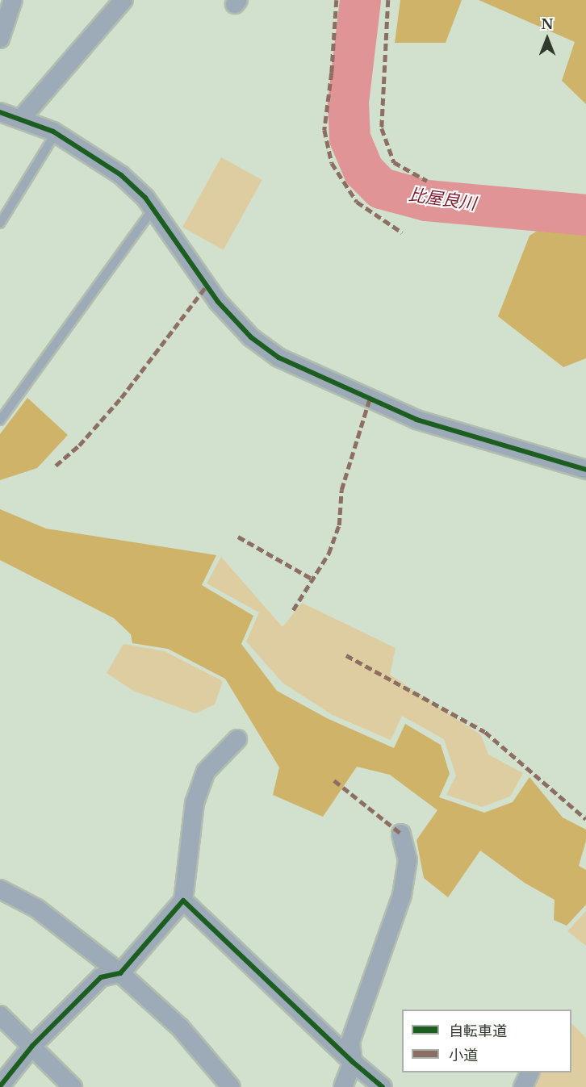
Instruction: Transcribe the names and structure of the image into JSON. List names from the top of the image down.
{
  "water": ["比屋良川"],
  "legend": ["自転車道", "小道"],
  "north": "top"
}
